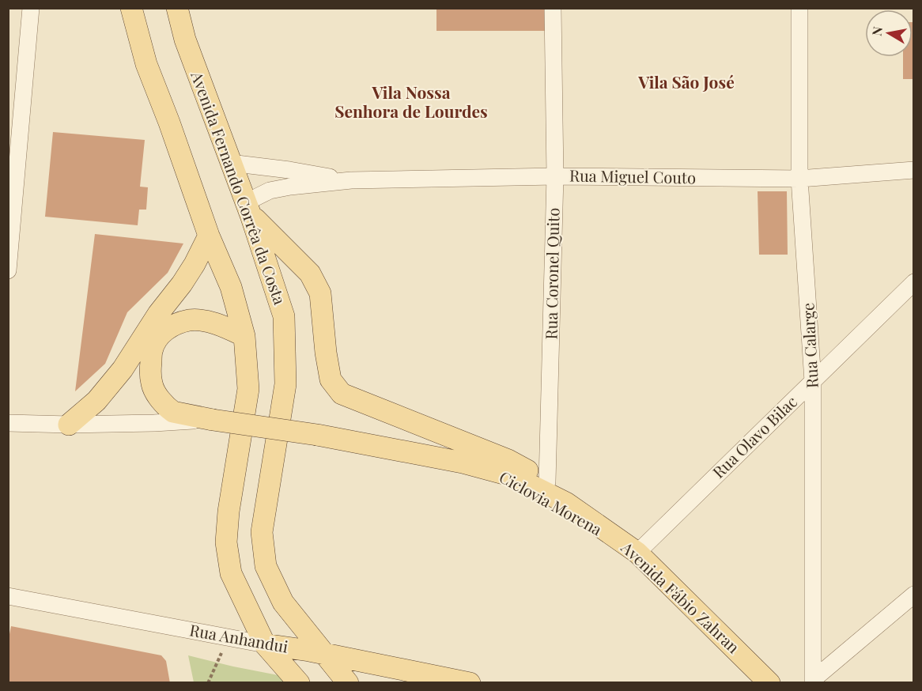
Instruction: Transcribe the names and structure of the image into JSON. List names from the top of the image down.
{
  "streets": {
    "main road": ["Avenida Fernando Corrêa da Costa", "Avenida Fábio Zahran", "Rua Anhandui"],
    "street": [
      "Rua Miguel Couto",
      "Rua Coronel Quito",
      "Rua Calarge",
      "Rua Olavo Bilac"
    ]
  },
  "crossings": [
    ["Rua Miguel Couto", "Avenida Fernando Corrêa da Costa"],
    ["Rua Miguel Couto", "Rua Coronel Quito"],
    ["Rua Miguel Couto", "Rua Calarge"],
    ["Avenida Fernando Corrêa da Costa", "Rua Anhandui"],
    ["Rua Coronel Quito", "Avenida Fábio Zahran"],
    ["Rua Calarge", "Rua Olavo Bilac"],
    ["Rua Olavo Bilac", "Avenida Fábio Zahran"]
  ],
  "districts": ["Vila São José", "Vila Nossa Senhora de Lourdes"],
  "north": "left"
}
